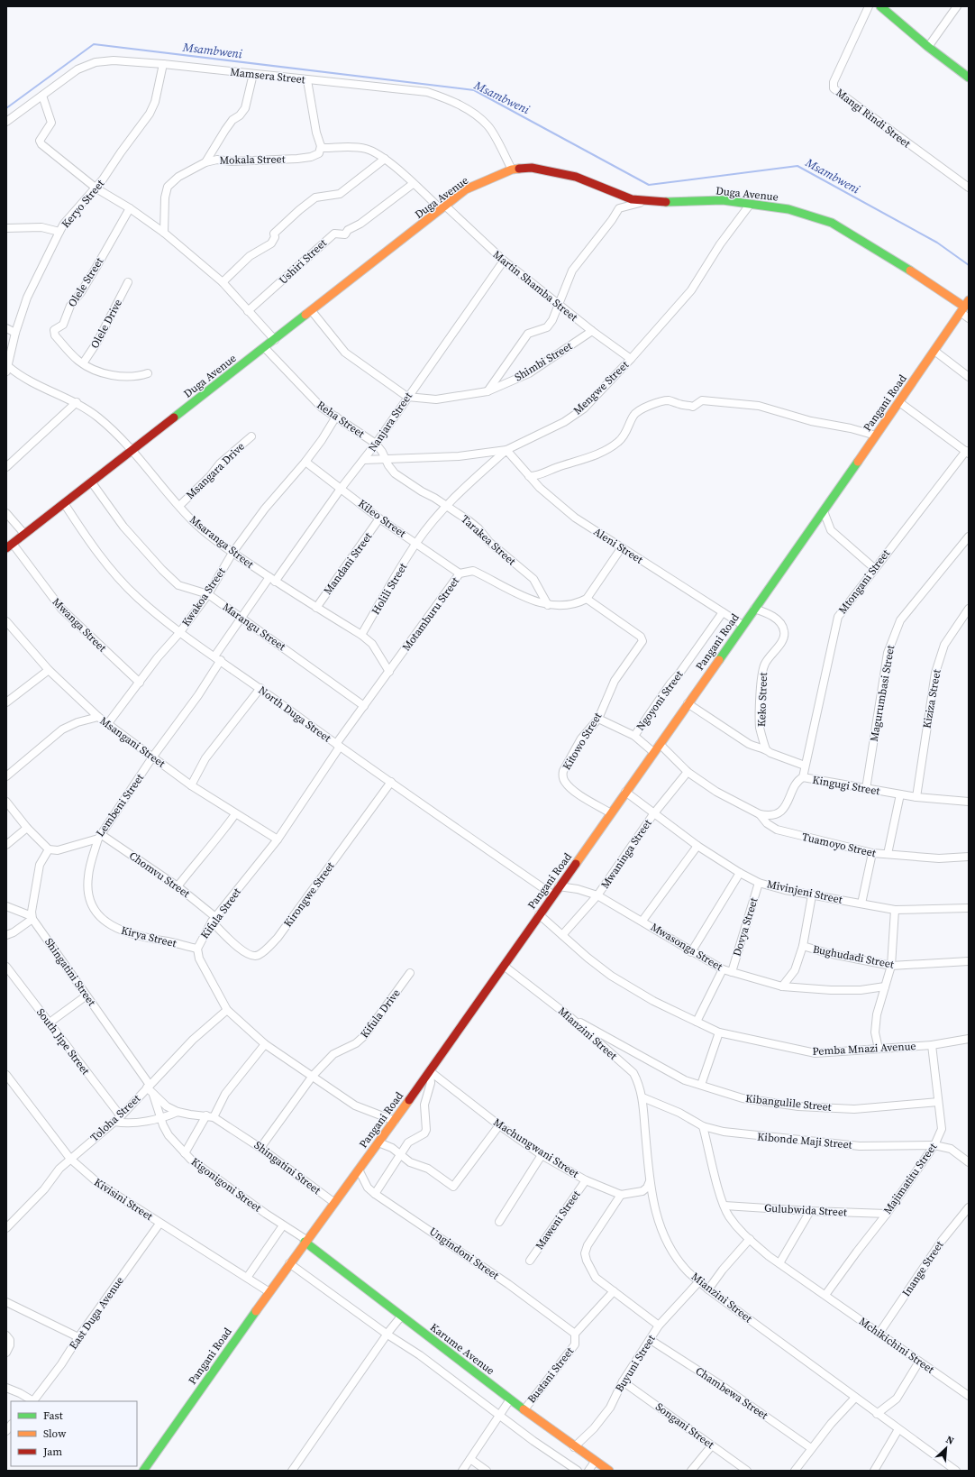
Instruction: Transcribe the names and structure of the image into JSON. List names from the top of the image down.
{
  "streets": {
    "main road": ["Duga Avenue", "Pangani Road", "Karume Avenue"],
    "street": [
      "Mamsera Street",
      "Mangi Rindi Street",
      "Mokala Street",
      "Keryo Street",
      "Ushiri Street",
      "Olele Street",
      "Martin Shamba Street",
      "Olele Drive",
      "Shimbi Street",
      "Mengwe Street",
      "Reha Street",
      "Nanjara Street",
      "Msangara Drive",
      "Kileo Street",
      "Tarakea Street",
      "Msaranga Street",
      "Aleni Street",
      "Mandani Street",
      "Mtongani Street",
      "Holili Street",
      "Kwakoa Street",
      "Motamburu Street",
      "Mwanga Street",
      "Marangu Street",
      "Magurumbasi Street",
      "Kiziza Street",
      "Keko Street",
      "Ngoyoni Street",
      "North Duga Street",
      "Kitowo Street",
      "Msangani Street",
      "Kingugi Street",
      "Lembeni Street",
      "Tuamoyo Street",
      "Mwaninga Street",
      "Chomvu Street",
      "Mivinjeni Street",
      "Kirongwe Street",
      "Kifula Street",
      "Dovya Street",
      "Kirya Street",
      "Mwasonga Street",
      "Bughudadi Street",
      "Shingatini Street",
      "Kifula Drive",
      "Mianzini Street",
      "South Jipe Street",
      "Pemba Mnazi Avenue",
      "Kibangulile Street",
      "Toloha Street",
      "Kibonde Maji Street",
      "Machungwani Street",
      "Majimatitu Street",
      "Kigonigoni Street",
      "Kivisini Street",
      "Gulubwida Street",
      "Maweni Street",
      "Ungindoni Street",
      "Inange Street",
      "East Duga Avenue",
      "Mchikichini Street",
      "Buyuni Street",
      "Bustani Street",
      "Chambewa Street",
      "Songani Street"
    ]
  },
  "crossings": [
    ["Mamsera Street", "Duga Avenue"],
    ["Mamsera Street", "Keryo Street"],
    ["Mokala Street", "Martin Shamba Street"],
    ["Duga Avenue", "Martin Shamba Street"],
    ["Duga Avenue", "Mengwe Street"],
    ["Duga Avenue", "Pangani Road"],
    ["Duga Avenue", "Reha Street"],
    ["Duga Avenue", "Msaranga Street"],
    ["Duga Avenue", "Mwanga Street"],
    ["Duga Avenue", "Marangu Street"],
    ["Duga Avenue", "North Duga Street"],
    ["Keryo Street", "Msaranga Street"],
    ["Ushiri Street", "Martin Shamba Street"],
    ["Olele Street", "Olele Drive"],
    ["Martin Shamba Street", "Shimbi Street"],
    ["Martin Shamba Street", "Mengwe Street"],
    ["Martin Shamba Street", "Nanjara Street"],
    ["Shimbi Street", "Nanjara Street"],
    ["Mengwe Street", "Reha Street"],
    ["Mengwe Street", "Nanjara Street"],
    ["Mengwe Street", "Tarakea Street"],
    ["Mengwe Street", "Aleni Street"],
    ["Mengwe Street", "Holili Street"],
    ["Pangani Road", "Aleni Street"],
    ["Pangani Road", "Keko Street"],
    ["Pangani Road", "Ngoyoni Street"],
    ["Pangani Road", "North Duga Street"],
    ["Pangani Road", "Kitowo Street"],
    ["Pangani Road", "Kingugi Street"],
    ["Pangani Road", "Mivinjeni Street"],
    ["Pangani Road", "Kifula Street"],
    ["Pangani Road", "Mwasonga Street"],
    ["Pangani Road", "Shingatini Street"],
    ["Pangani Road", "Mianzini Street"],
    ["Pangani Road", "Pemba Mnazi Avenue"],
    ["Pangani Road", "Machungwani Street"],
    ["Pangani Road", "Kigonigoni Street"],
    ["Pangani Road", "Kivisini Street"],
    ["Pangani Road", "Ungindoni Street"],
    ["Pangani Road", "Karume Avenue"],
    ["Reha Street", "Nanjara Street"],
    ["Reha Street", "Tarakea Street"],
    ["Reha Street", "Kwakoa Street"],
    ["Nanjara Street", "Kileo Street"],
    ["Nanjara Street", "Msaranga Street"],
    ["Nanjara Street", "Marangu Street"],
    ["Nanjara Street", "Lembeni Street"],
    ["Msangara Drive", "Msaranga Street"],
    ["Kileo Street", "Mandani Street"],
    ["Kileo Street", "Holili Street"],
    ["Kileo Street", "Kwakoa Street"],
    ["Kileo Street", "Motamburu Street"],
    ["Tarakea Street", "Holili Street"],
    ["Tarakea Street", "Motamburu Street"],
    ["Msaranga Street", "Mandani Street"],
    ["Msaranga Street", "Holili Street"],
    ["Msaranga Street", "Kwakoa Street"],
    ["Msaranga Street", "Motamburu Street"],
    ["Aleni Street", "Holili Street"],
    ["Aleni Street", "Ngoyoni Street"],
    ["Mtongani Street", "Kingugi Street"],
    ["Kwakoa Street", "Mwanga Street"],
    ["Kwakoa Street", "Marangu Street"],
    ["Kwakoa Street", "North Duga Street"],
    ["Kwakoa Street", "Msangani Street"],
    ["Motamburu Street", "Marangu Street"],
    ["Motamburu Street", "North Duga Street"],
    ["Motamburu Street", "Kitowo Street"],
    ["Motamburu Street", "Kifula Street"],
    ["Marangu Street", "Lembeni Street"],
    ["Magurumbasi Street", "Kingugi Street"],
    ["Kiziza Street", "Kingugi Street"],
    ["Ngoyoni Street", "Kitowo Street"],
    ["North Duga Street", "Lembeni Street"],
    ["North Duga Street", "Kirongwe Street"],
    ["North Duga Street", "Kifula Street"],
    ["Msangani Street", "Lembeni Street"],
    ["Msangani Street", "Kifula Street"],
    ["Kingugi Street", "Tuamoyo Street"],
    ["Kingugi Street", "Mwaninga Street"],
    ["Lembeni Street", "Chomvu Street"],
    ["Lembeni Street", "Kirya Street"],
    ["Mwaninga Street", "Mivinjeni Street"],
    ["Mwaninga Street", "Mwasonga Street"],
    ["Mwaninga Street", "Pemba Mnazi Avenue"],
    ["Chomvu Street", "Kirongwe Street"],
    ["Chomvu Street", "Kifula Street"],
    ["Chomvu Street", "Kirya Street"],
    ["Mivinjeni Street", "Dovya Street"],
    ["Kirongwe Street", "Kifula Street"],
    ["Kifula Street", "Kirya Street"],
    ["Kifula Street", "Kifula Drive"],
    ["Kifula Street", "Toloha Street"],
    ["Dovya Street", "Mwasonga Street"],
    ["Shingatini Street", "Kifula Drive"],
    ["Shingatini Street", "Toloha Street"],
    ["Shingatini Street", "Kigonigoni Street"],
    ["Mianzini Street", "Kibangulile Street"],
    ["Mianzini Street", "Kibonde Maji Street"],
    ["Mianzini Street", "Buyuni Street"],
    ["South Jipe Street", "Toloha Street"],
    ["Pemba Mnazi Avenue", "Majimatitu Street"],
    ["Kibangulile Street", "Majimatitu Street"],
    ["Toloha Street", "Kivisini Street"],
    ["Kibonde Maji Street", "Majimatitu Street"],
    ["Kibonde Maji Street", "Mchikichini Street"],
    ["Machungwani Street", "Maweni Street"],
    ["Majimatitu Street", "Gulubwida Street"],
    ["Majimatitu Street", "Mchikichini Street"],
    ["Kigonigoni Street", "Karume Avenue"],
    ["Kivisini Street", "East Duga Avenue"],
    ["Gulubwida Street", "Mchikichini Street"],
    ["Ungindoni Street", "Bustani Street"],
    ["Inange Street", "Mchikichini Street"],
    ["Karume Avenue", "Buyuni Street"],
    ["Karume Avenue", "Bustani Street"],
    ["Buyuni Street", "Chambewa Street"],
    ["Buyuni Street", "Songani Street"]
  ],
  "water": ["Msambweni"],
  "legend": ["Fast", "Slow", "Jam"],
  "north": "top right"
}
